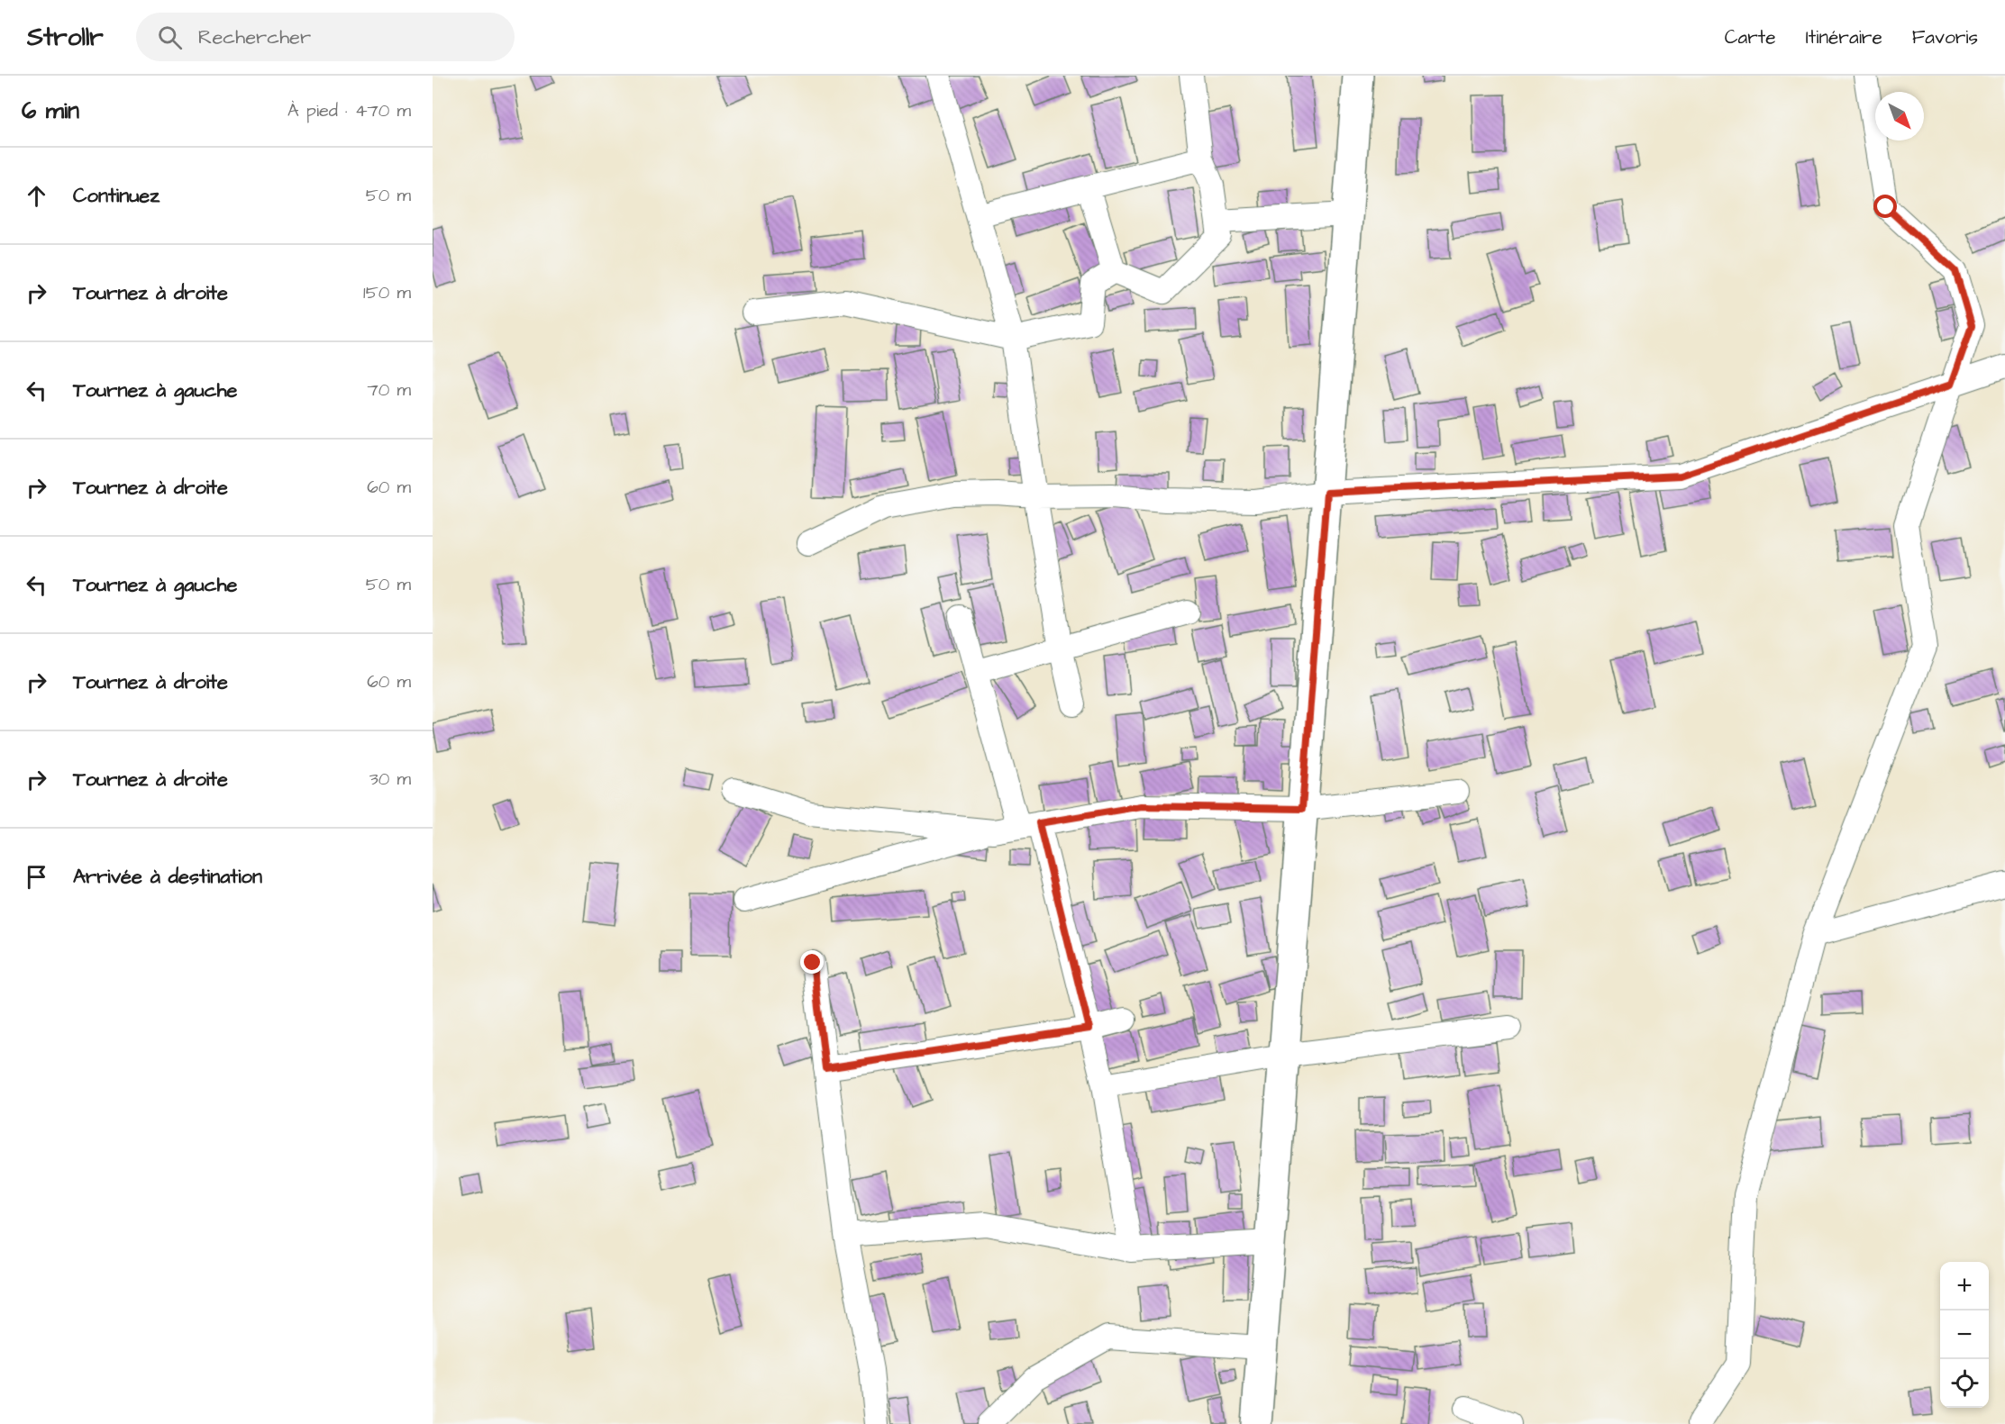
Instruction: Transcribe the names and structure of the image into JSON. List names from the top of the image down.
{
  "north": "bottom right",
  "page": {
    "header": "Strollr",
    "search": "Rechercher",
    "nav": ["Carte", "Itinéraire", "Favoris"],
    "heading": ["6 min", "À pied · 470 m"],
    "list": [
      ["Continuez", "50 m"],
      ["Tournez à droite", "150 m"],
      ["Tournez à gauche", "70 m"],
      ["Tournez à droite", "60 m"],
      ["Tournez à gauche", "50 m"],
      ["Tournez à droite", "60 m"],
      ["Tournez à droite", "30 m"],
      "Arrivée à destination"
    ],
    "map_buttons": ["+", "−"]
  }
}
